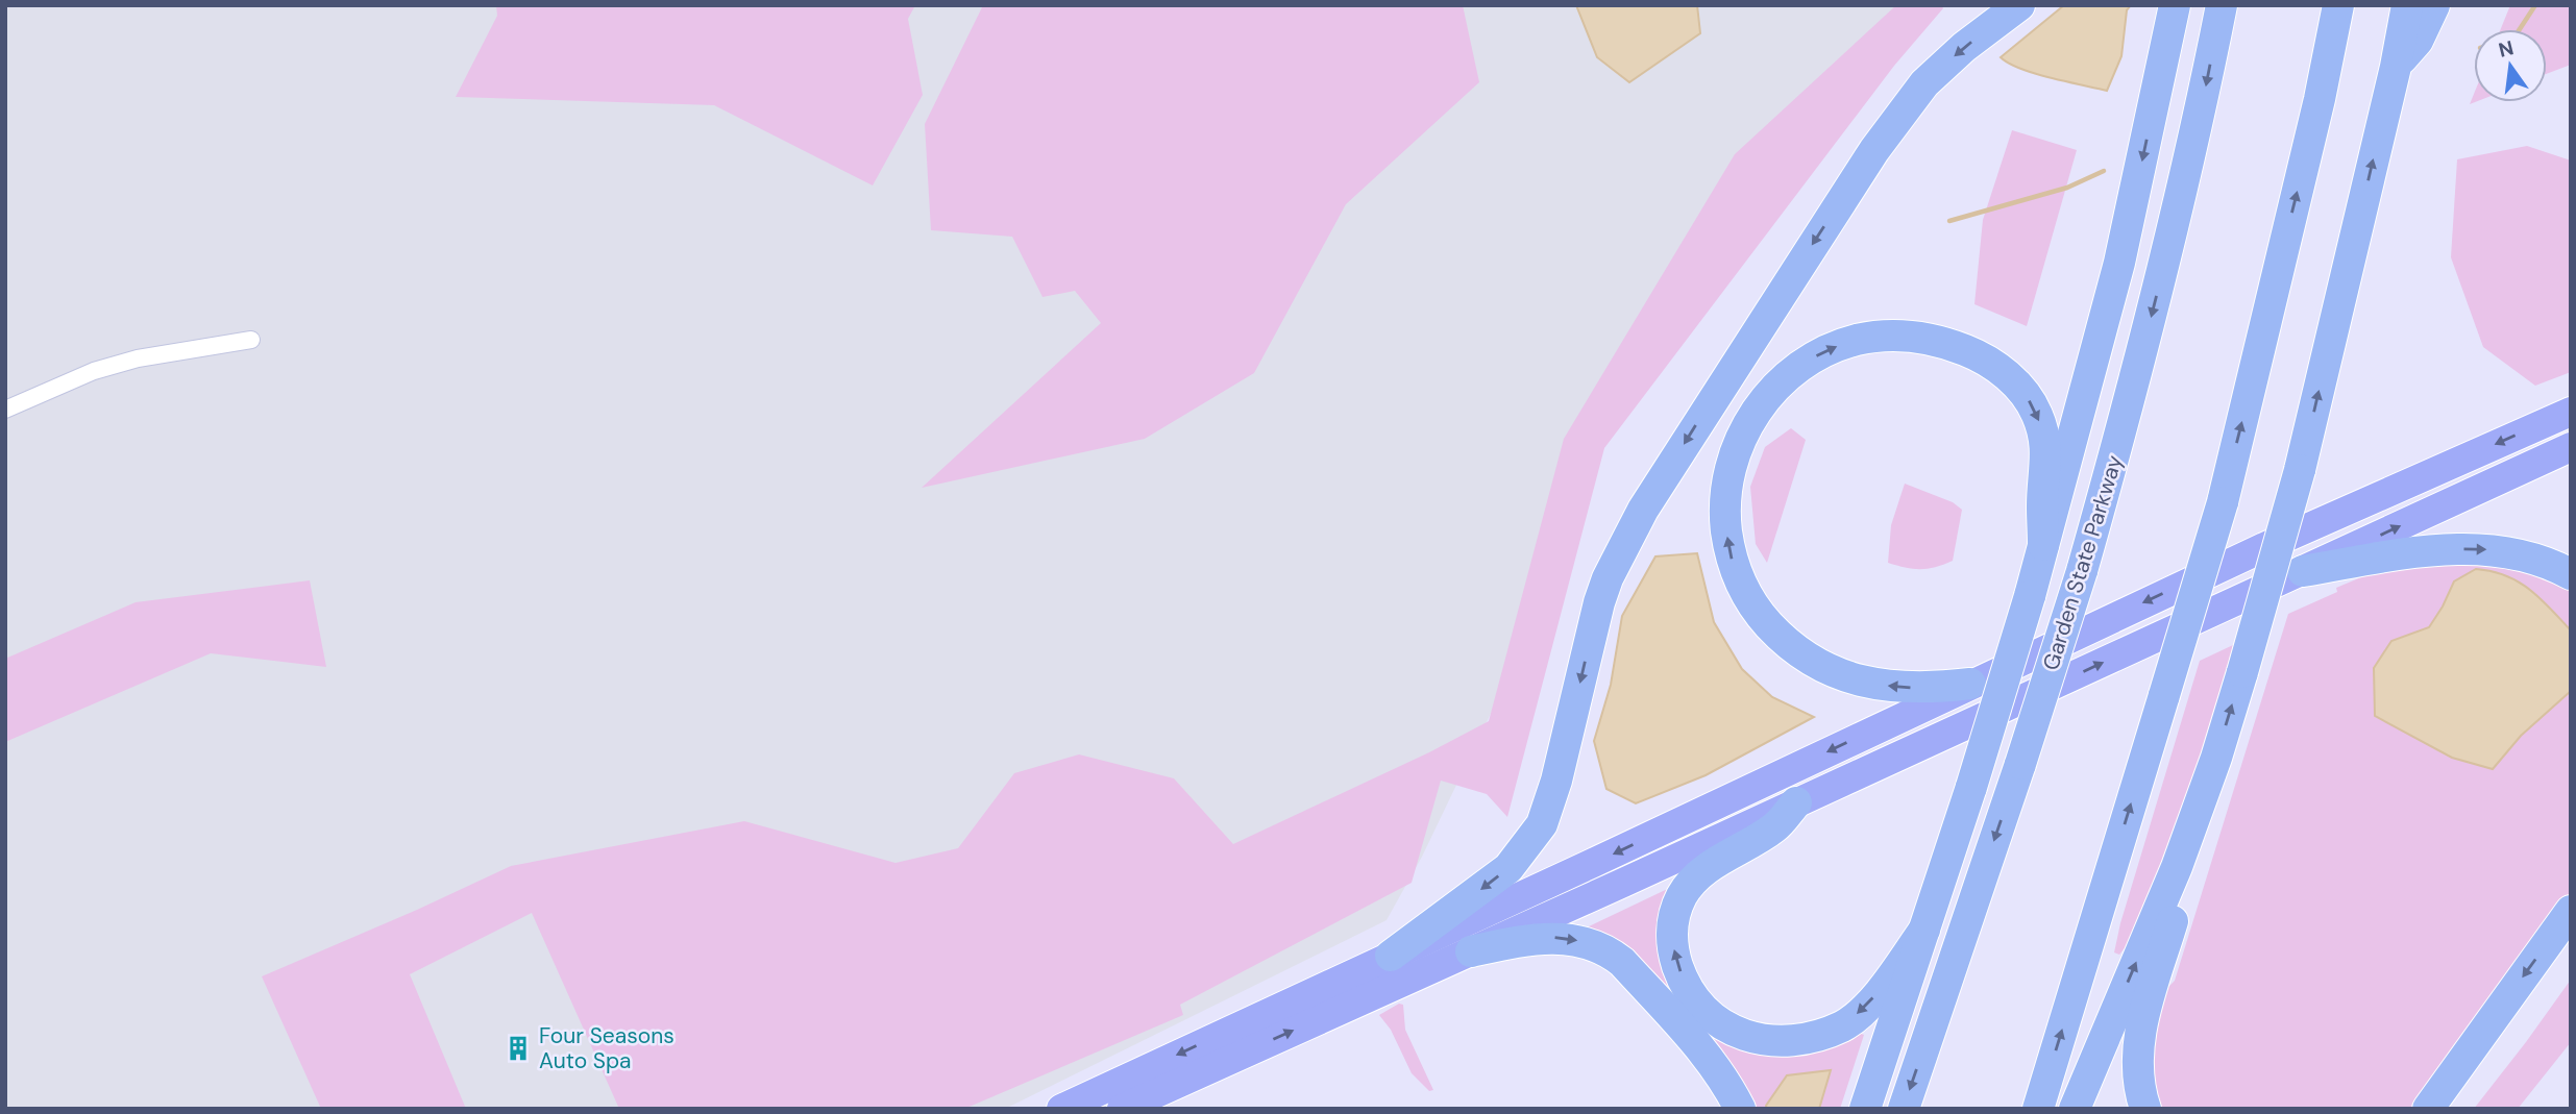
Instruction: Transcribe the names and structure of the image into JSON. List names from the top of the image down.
{
  "streets": {
    "highway": ["Garden State Parkway"]
  },
  "places": {
    "building": ["Four Seasons Auto Spa"]
  },
  "north": "top"
}
